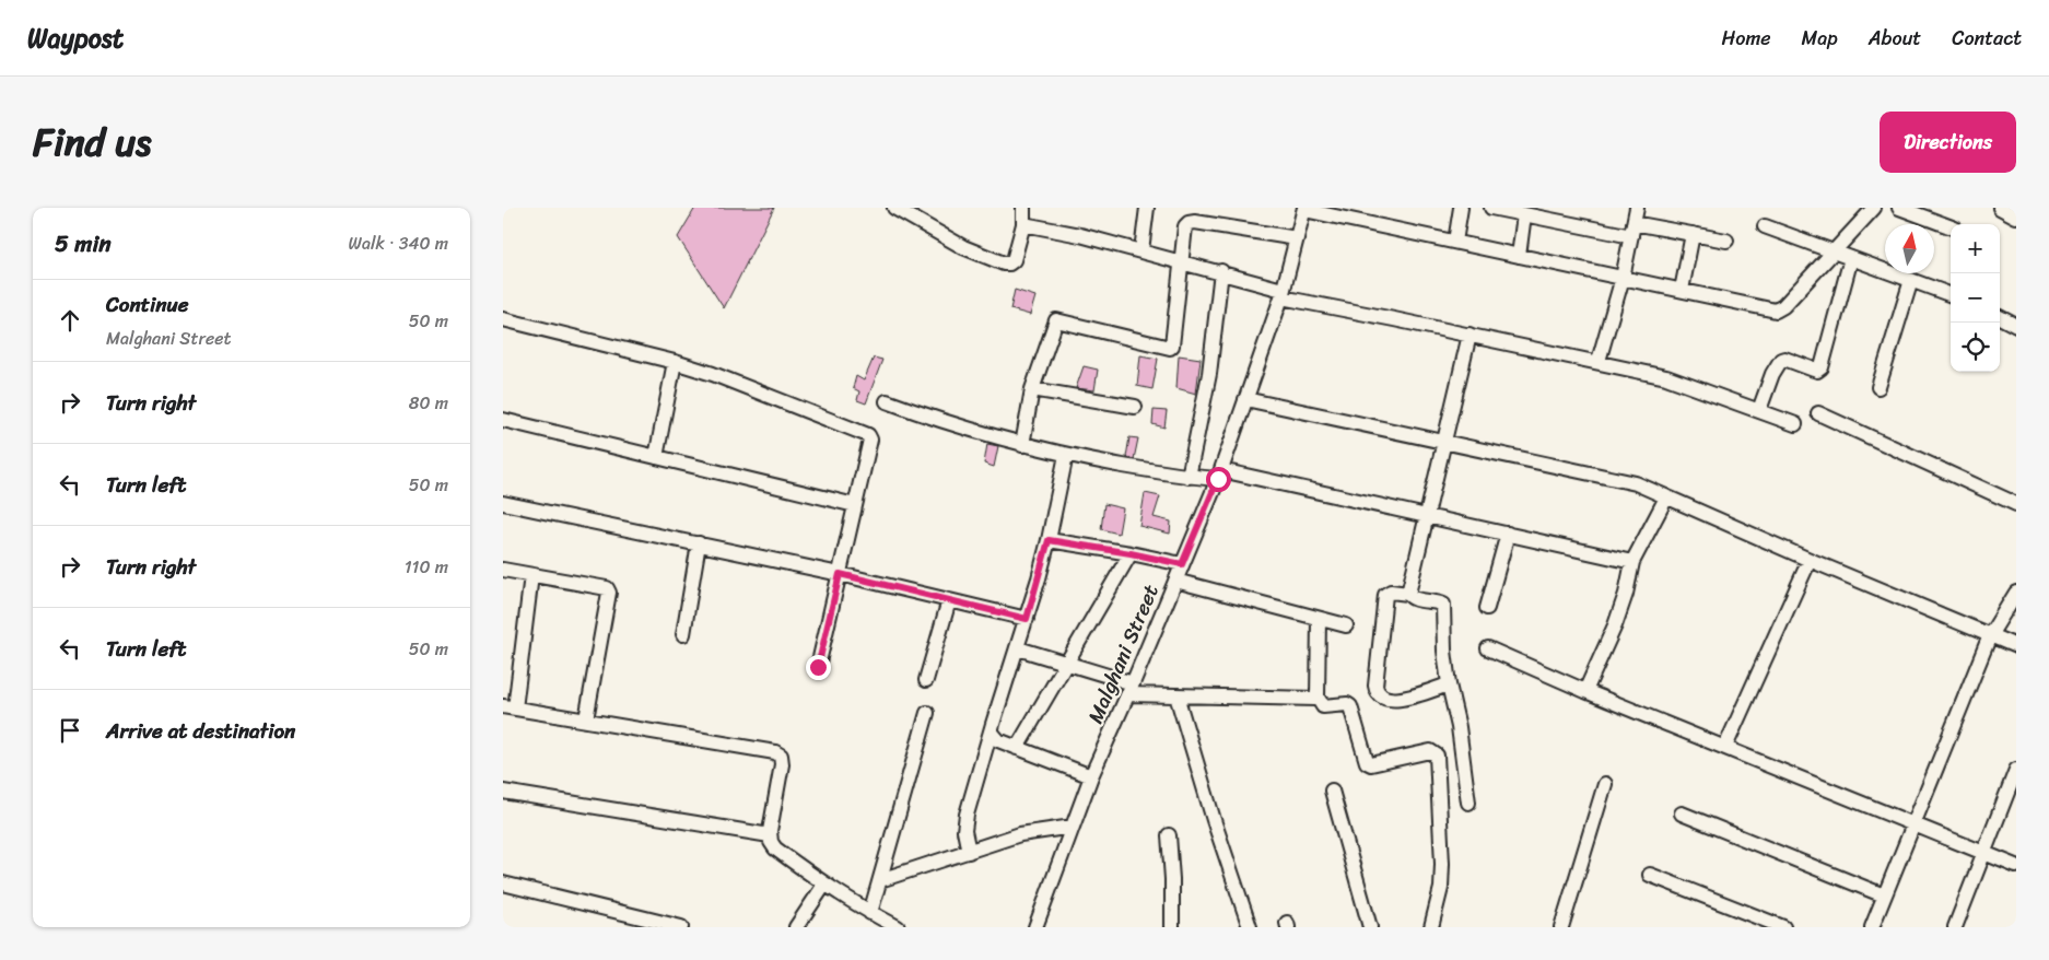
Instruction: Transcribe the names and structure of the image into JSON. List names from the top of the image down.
{
  "streets": {
    "street": ["Malghani Street"]
  },
  "north": "top",
  "page": {
    "header": "Waypost",
    "nav": [
      "Home",
      "Map",
      "About",
      "Contact"
    ],
    "title": "Find us",
    "buttons": "Directions",
    "heading": ["5 min", "Walk · 340 m"],
    "map_buttons": ["+", "−"],
    "list": [
      ["Continue", "Malghani Street", "50 m"],
      ["Turn right", "80 m"],
      ["Turn left", "50 m"],
      ["Turn right", "110 m"],
      ["Turn left", "50 m"],
      "Arrive at destination"
    ]
  }
}
